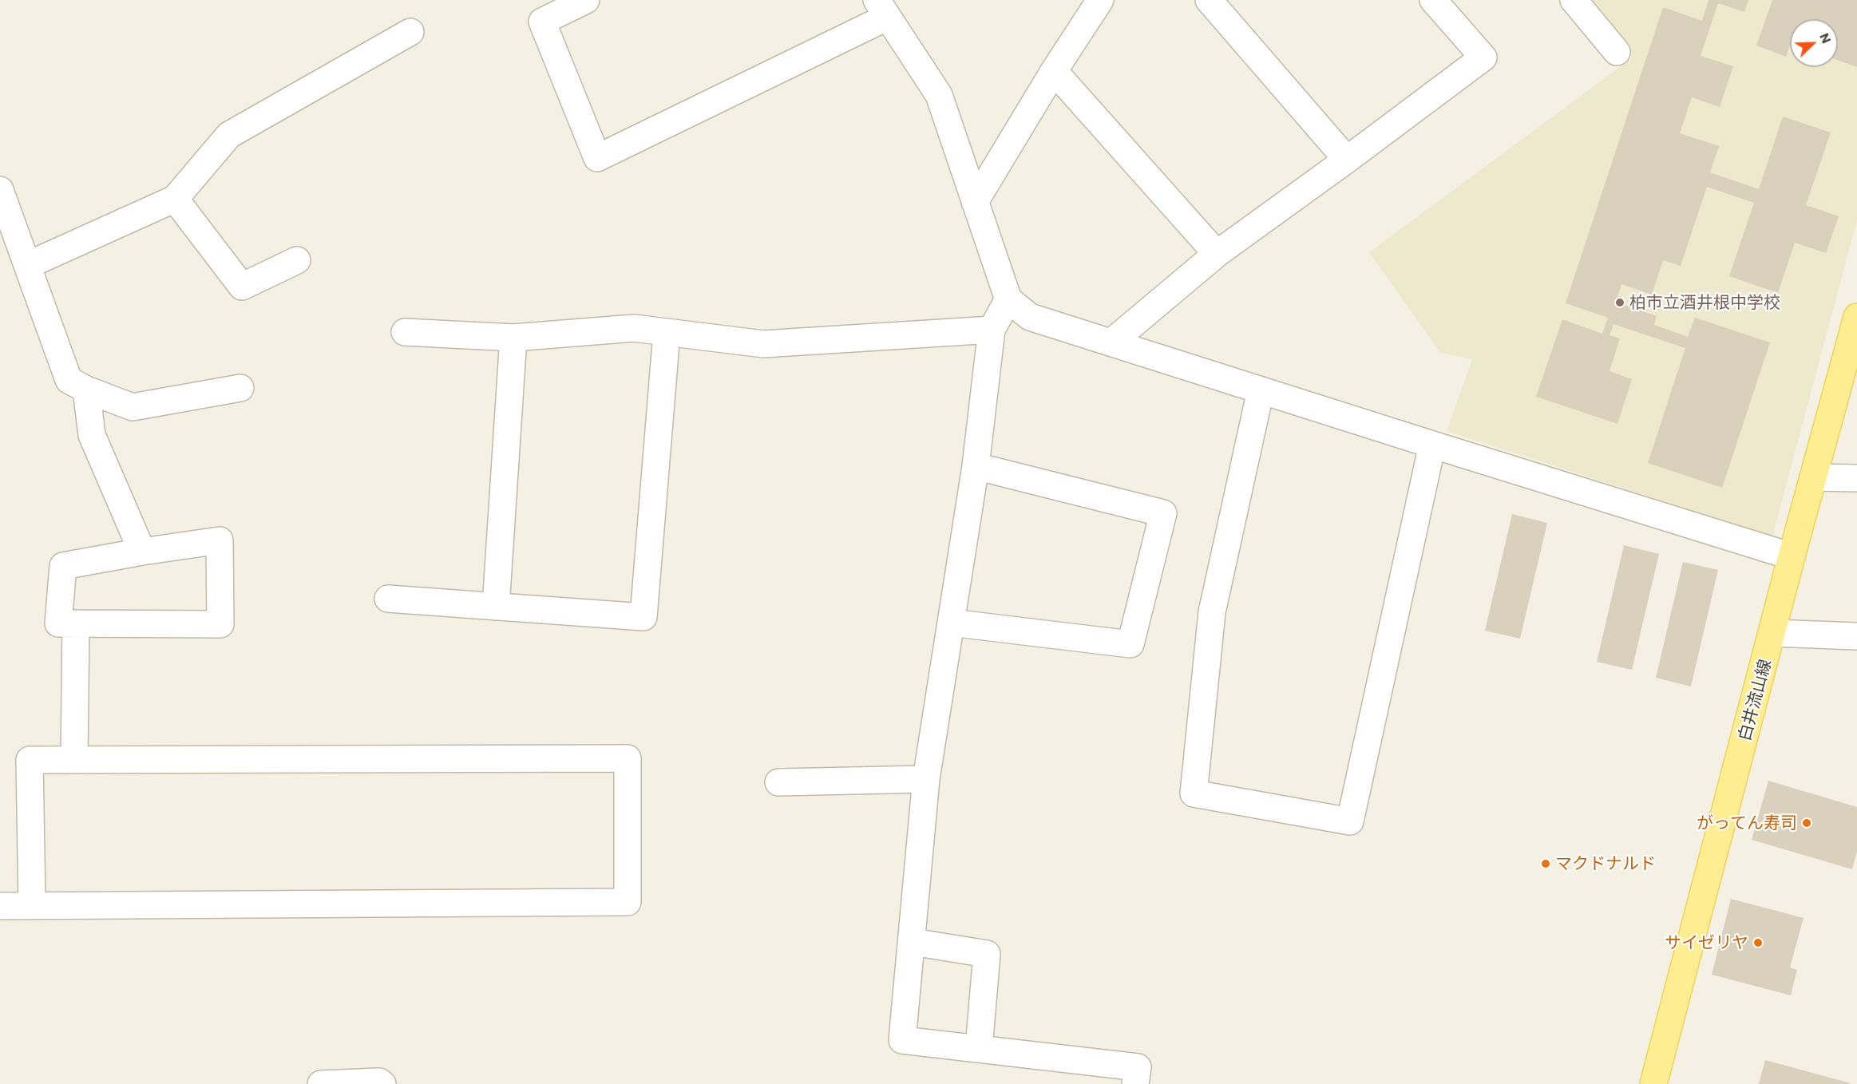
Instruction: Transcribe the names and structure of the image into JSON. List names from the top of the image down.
{
  "streets": {
    "main road": ["白井流山線"]
  },
  "places": [
    "柏市立酒井根中学校",
    "がってん寿司",
    "マクドナルド",
    "サイゼリヤ"
  ],
  "north": "top right"
}
